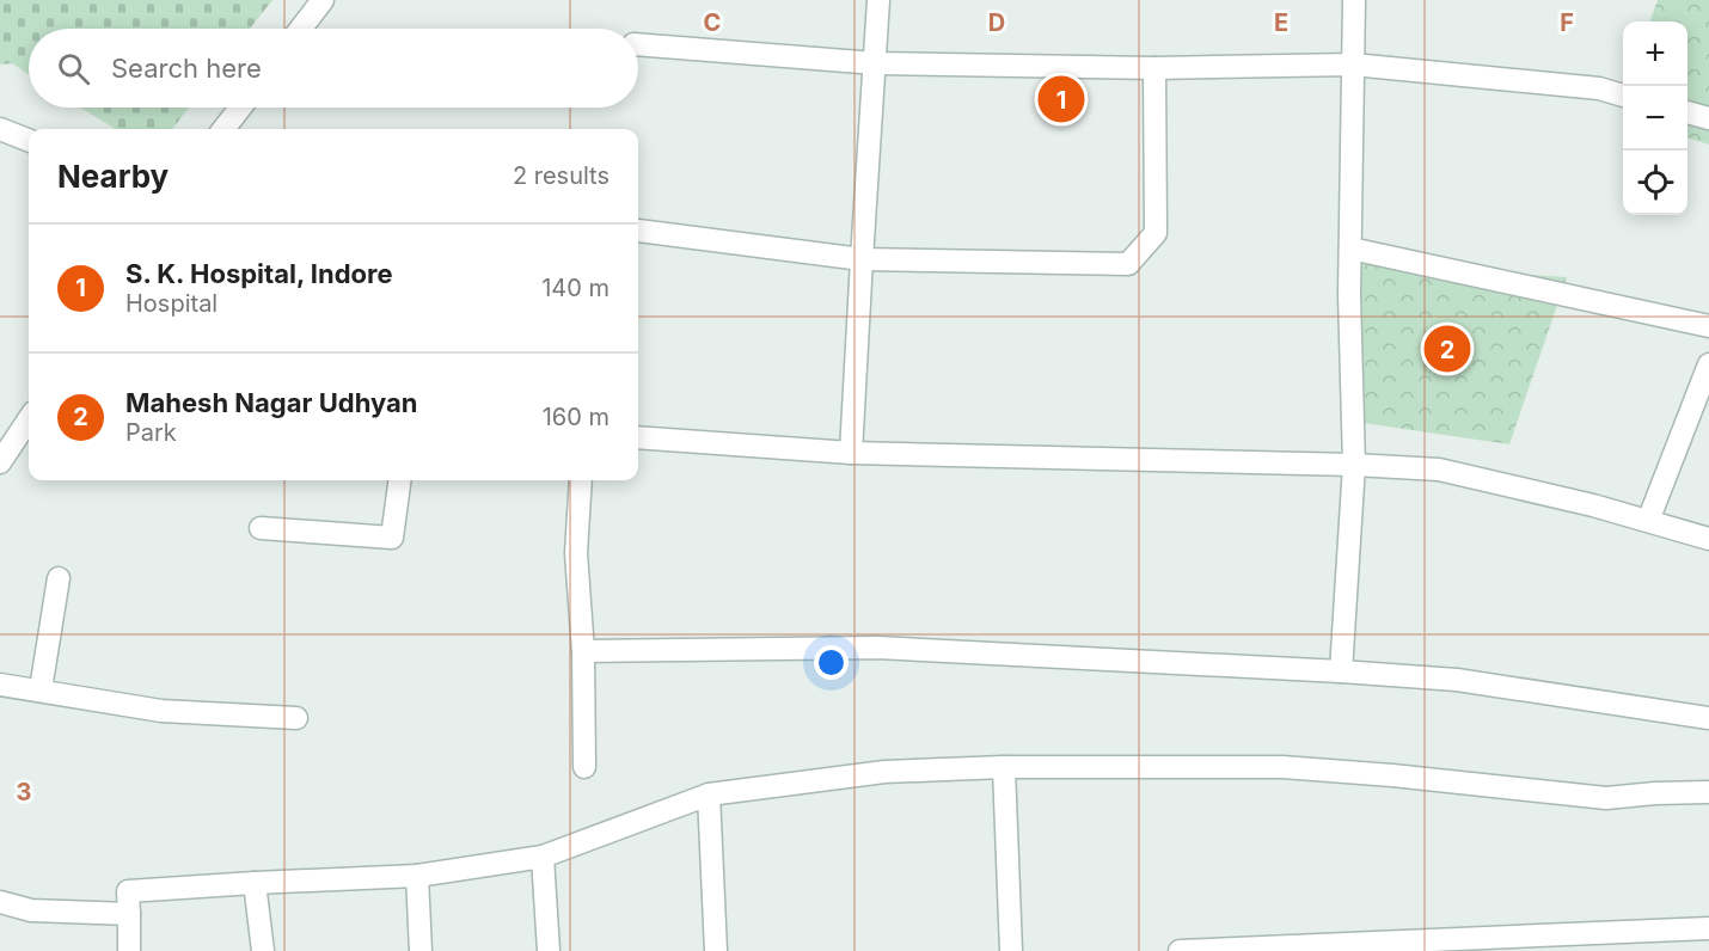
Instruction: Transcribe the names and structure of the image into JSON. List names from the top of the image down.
{
  "page": {
    "map_buttons": ["+", "−"],
    "search": "Search here",
    "pins": ["1", "2"],
    "heading": ["Nearby", "2 results"],
    "list": [
      {
        "mark": "1",
        "name": "S. K. Hospital, Indore",
        "note": "Hospital",
        "value": "140 m"
      },
      {
        "mark": "2",
        "name": "Mahesh Nagar Udhyan",
        "note": "Park",
        "value": "160 m"
      }
    ]
  },
  "grid": {
    "columns": [
      "C",
      "D",
      "E",
      "F"
    ],
    "rows": ["3"]
  }
}
